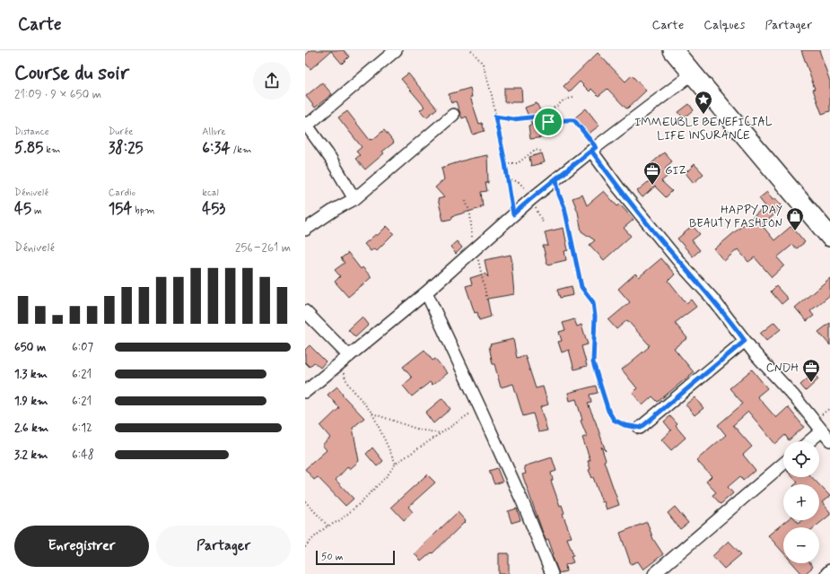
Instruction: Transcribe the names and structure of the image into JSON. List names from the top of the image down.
{
  "places": {
    "place": ["IMMEUBLE BENEFICIAL LIFE INSURANCE"],
    "office": ["GIZ", "CNDH"],
    "shop": ["HAPPY DAY BEAUTY FASHION"]
  },
  "scale_bar": "50 m",
  "page": {
    "header": "Carte",
    "nav": ["Carte", "Calques", "Partager"],
    "heading": ["Course du soir", "21:09 · 9 × 650 m"],
    "stats": [
      ["Distance", "5.85 km"],
      ["Durée", "38:25"],
      ["Allure", "6:34 /km"],
      ["Dénivelé", "45 m"],
      ["Cardio", "154 bpm"],
      ["kcal", "453"]
    ],
    "chart": ["Dénivelé", "256–261 m"],
    "list": [
      {
        "name": "650 m",
        "note": "6:07"
      },
      {
        "name": "1.3 km",
        "note": "6:21"
      },
      {
        "name": "1.9 km",
        "note": "6:21"
      },
      {
        "name": "2.6 km",
        "note": "6:12"
      },
      {
        "name": "3.2 km",
        "note": "6:48"
      }
    ],
    "map_buttons": ["+", "−"],
    "buttons": ["Enregistrer", "Partager"],
    "scale": "50 m"
  }
}
